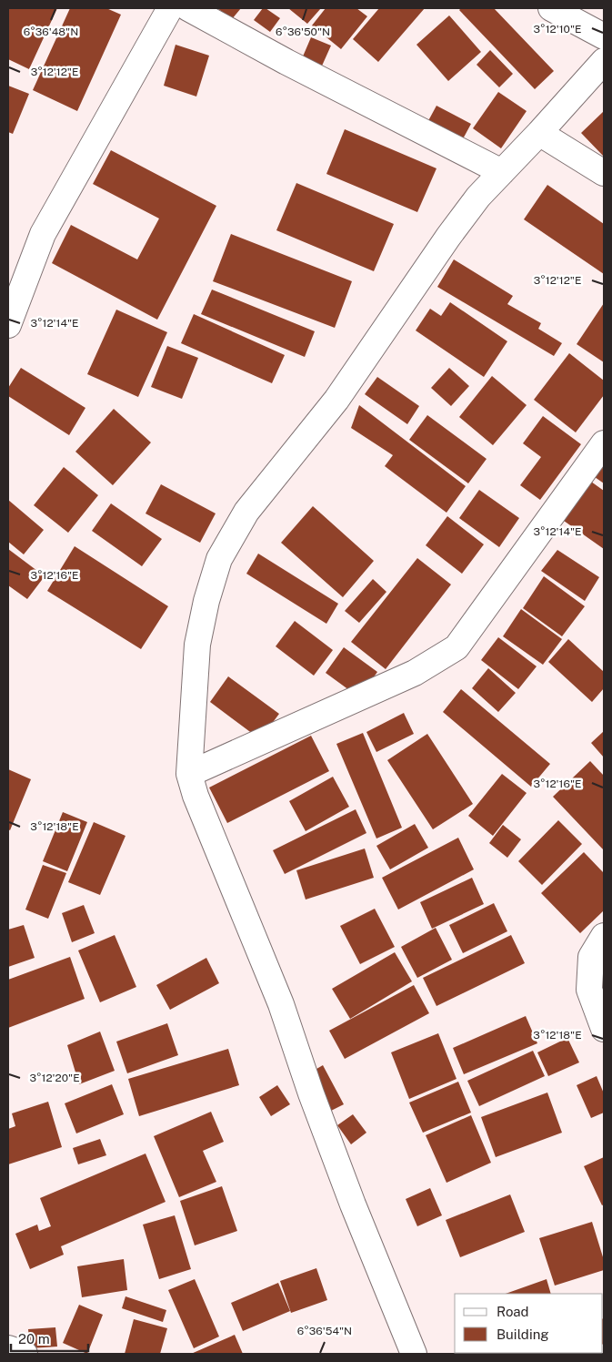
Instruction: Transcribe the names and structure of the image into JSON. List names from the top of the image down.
{
  "legend": ["Road", "Building"],
  "scale_bar": "20 m",
  "coordinates": [
    "3°12'10\"E",
    "6°36'48\"N",
    "6°36'50\"N",
    "3°12'12\"E",
    "3°12'14\"E",
    "3°12'16\"E",
    "3°12'18\"E",
    "3°12'20\"E",
    "6°36'54\"N"
  ]
}
